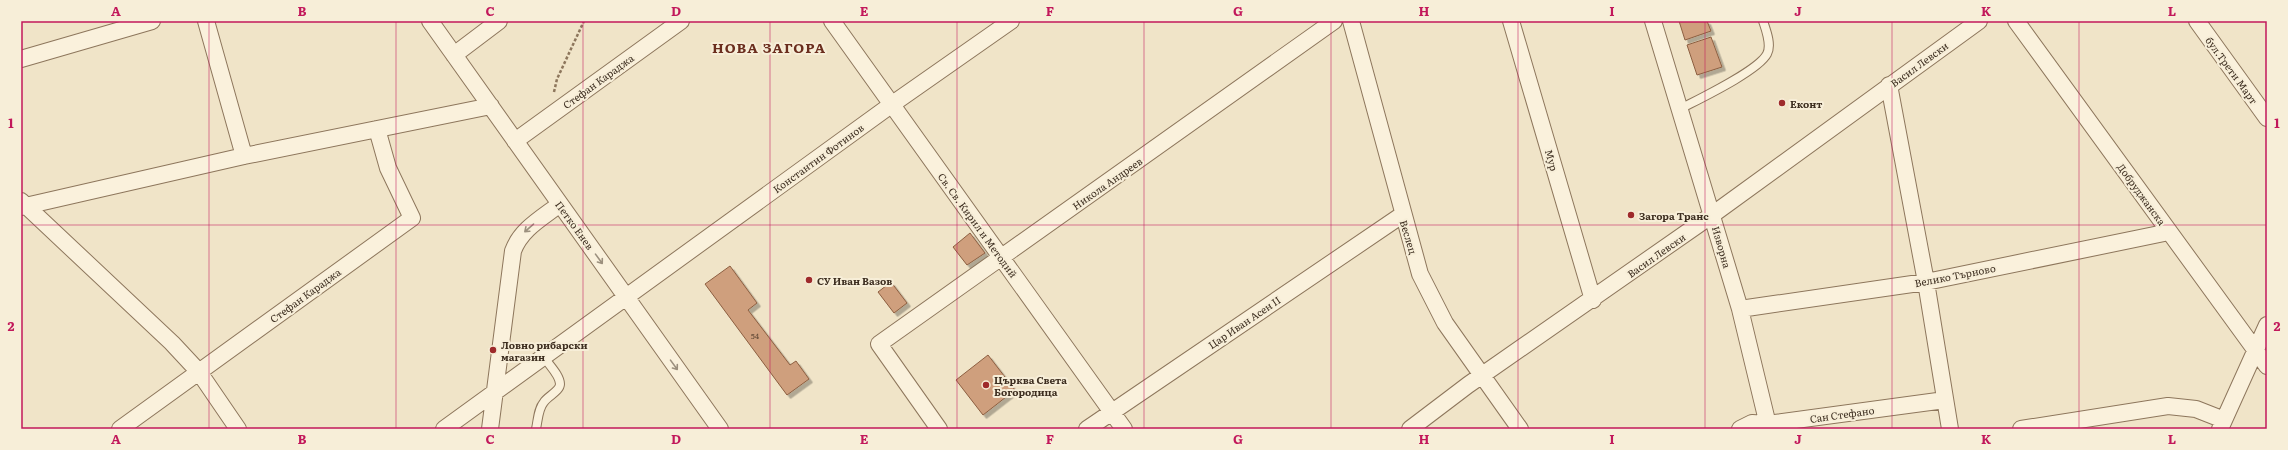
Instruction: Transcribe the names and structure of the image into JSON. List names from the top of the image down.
{
  "streets": {
    "street": [
      "Васил Левски",
      "бул.Трети Март",
      "Стефан Караджа",
      "Константин Фотинов",
      "Мур",
      "Никола Андреев",
      "Добруджанска",
      "Петко Енев",
      "Св. Св. Кирил и Методий",
      "Веслец",
      "Изворна",
      "Велико Търново",
      "Цар Иван Асен II",
      "Сан Стефано"
    ]
  },
  "crossings": [
    ["Васил Левски", "Мур"],
    ["Васил Левски", "Веслец"],
    ["Васил Левски", "Изворна"],
    ["Стефан Караджа", "Петко Енев"],
    ["Константин Фотинов", "Петко Енев"],
    ["Константин Фотинов", "Св. Св. Кирил и Методий"],
    ["Никола Андреев", "Св. Св. Кирил и Методий"],
    ["Добруджанска", "Велико Търново"],
    ["Св. Св. Кирил и Методий", "Цар Иван Асен II"],
    ["Веслец", "Цар Иван Асен II"],
    ["Изворна", "Велико Търново"],
    ["Изворна", "Сан Стефано"]
  ],
  "one_way": ["Петко Енев"],
  "districts": ["НОВА ЗАГОРА"],
  "places": [
    "Еконт",
    "Загора Транс",
    "СУ Иван Вазов",
    "Ловно рибарски магазин",
    "Църква Света Богородица"
  ],
  "house_numbers": ["54"],
  "grid": {
    "columns": [
      "A",
      "B",
      "C",
      "D",
      "E",
      "F",
      "G",
      "H",
      "I",
      "J",
      "K",
      "L"
    ],
    "rows": ["1", "2"]
  }
}
